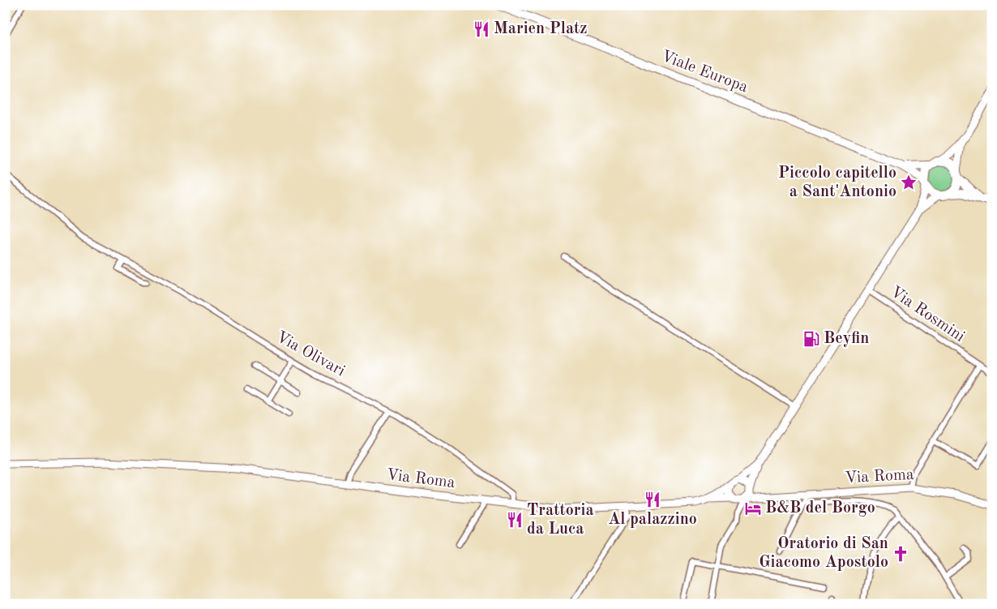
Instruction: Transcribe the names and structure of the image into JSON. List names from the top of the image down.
{
  "streets": {
    "main road": ["Viale Europa", "Via Roma"],
    "street": ["Via Rosmini", "Via Olivari"]
  },
  "crossings": [
    ["Via Olivari", "Via Roma"]
  ],
  "places": {
    "restaurant": ["Marien Platz", "Al palazzino", "Trattoria da Luca"],
    "place": ["Piccolo capitello a Sant'Antonio"],
    "fuel station": ["Beyfin"],
    "hotel": ["B&B del Borgo"],
    "church": ["Oratorio di San Giacomo Apostolo"]
  }
}
